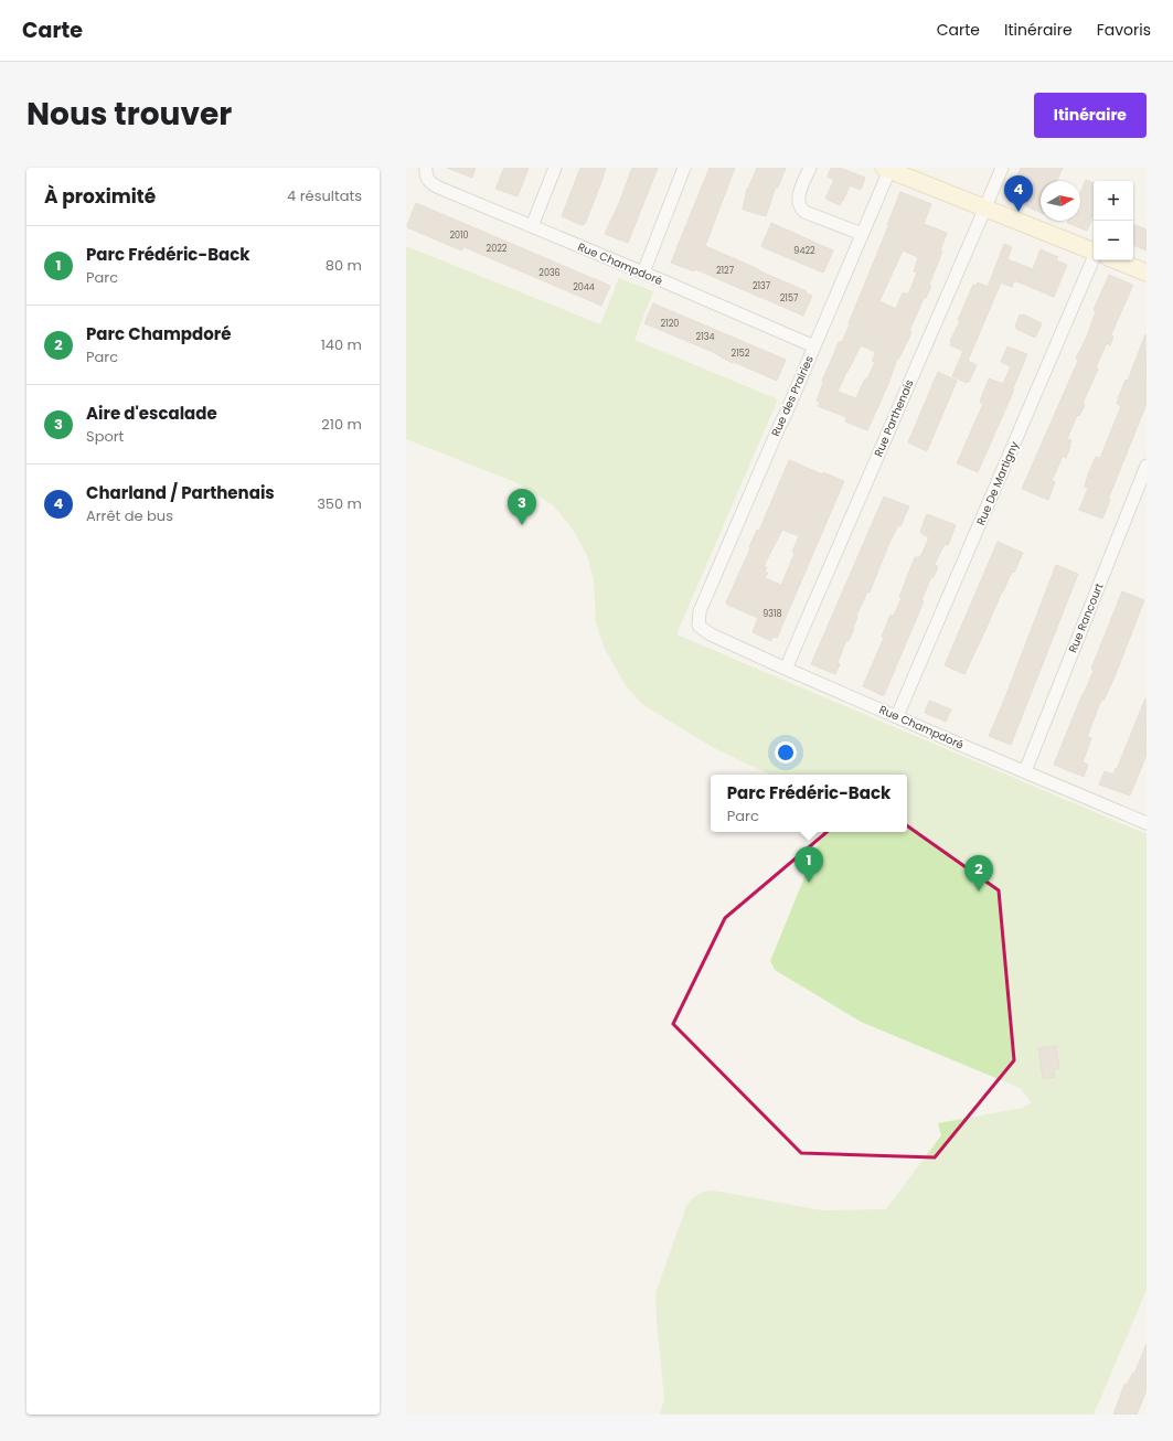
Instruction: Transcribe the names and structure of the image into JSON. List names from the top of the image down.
{
  "streets": {
    "street": [
      "Rue Champdoré",
      "Rue des Prairies",
      "Rue Parthenais",
      "Rue De Martigny",
      "Rue Rancourt"
    ]
  },
  "crossings": [
    ["Rue Champdoré", "Rue des Prairies"],
    ["Rue Champdoré", "Rue Parthenais"],
    ["Rue Champdoré", "Rue De Martigny"],
    ["Rue Champdoré", "Rue Rancourt"]
  ],
  "house_numbers": [
    "2010",
    "2022",
    "9422",
    "2127",
    "2036",
    "2137",
    "2044",
    "2157",
    "2120",
    "2134",
    "2152",
    "9318"
  ],
  "north": "right",
  "page": {
    "header": "Carte",
    "nav": ["Carte", "Itinéraire", "Favoris"],
    "title": "Nous trouver",
    "buttons": "Itinéraire",
    "heading": ["À proximité", "4 résultats"],
    "pins": [
      "4",
      "3",
      "1",
      "2"
    ],
    "map_buttons": ["+", "−"],
    "list": [
      {
        "mark": "1",
        "name": "Parc Frédéric-Back",
        "note": "Parc",
        "value": "80 m"
      },
      {
        "mark": "2",
        "name": "Parc Champdoré",
        "note": "Parc",
        "value": "140 m"
      },
      {
        "mark": "3",
        "name": "Aire d'escalade",
        "note": "Sport",
        "value": "210 m"
      },
      {
        "mark": "4",
        "name": "Charland / Parthenais",
        "note": "Arrêt de bus",
        "value": "350 m"
      }
    ],
    "popup": ["Parc Frédéric-Back", "Parc"]
  }
}
